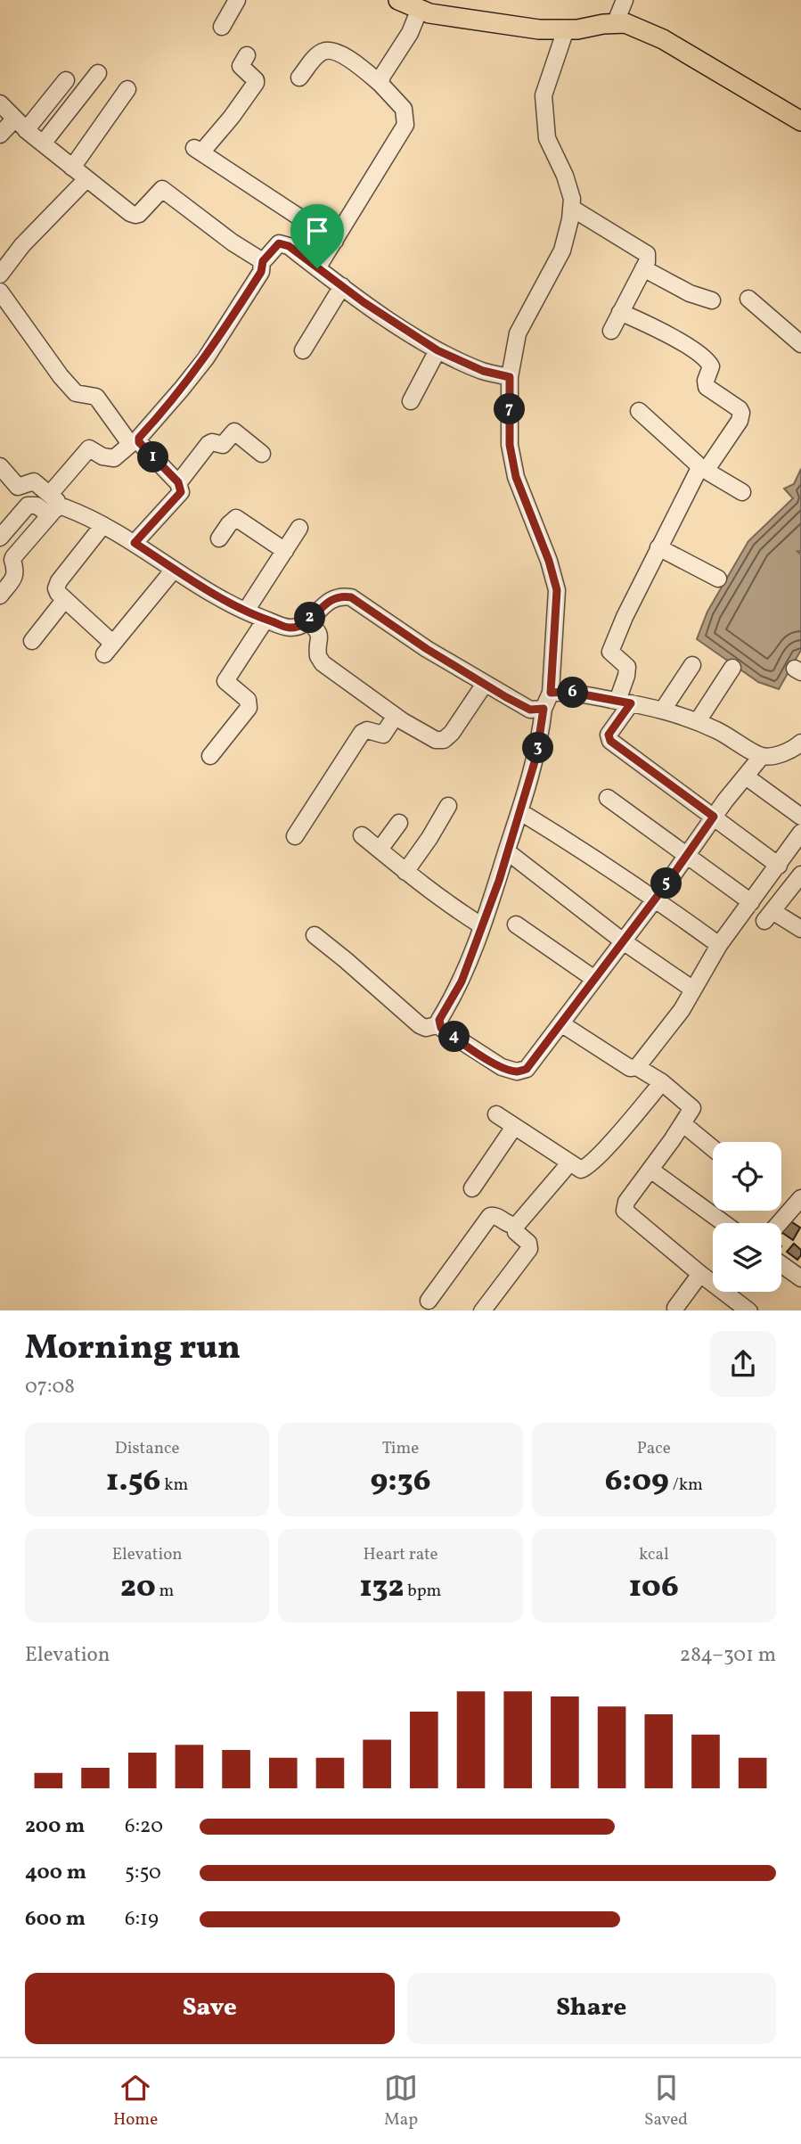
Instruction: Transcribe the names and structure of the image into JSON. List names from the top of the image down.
{
  "page": {
    "pins": [
      "7",
      "1",
      "2",
      "6",
      "3",
      "5",
      "4"
    ],
    "heading": ["Morning run", "07:08"],
    "stats": [
      ["Distance", "1.56 km"],
      ["Time", "9:36"],
      ["Pace", "6:09 /km"],
      ["Elevation", "20 m"],
      ["Heart rate", "132 bpm"],
      ["kcal", "106"]
    ],
    "chart": ["Elevation", "284–301 m"],
    "list": [
      {
        "name": "200 m",
        "note": "6:20"
      },
      {
        "name": "400 m",
        "note": "5:50"
      },
      {
        "name": "600 m",
        "note": "6:19"
      }
    ],
    "buttons": ["Save", "Share"],
    "tabs": ["Home", "Map", "Saved"]
  }
}
